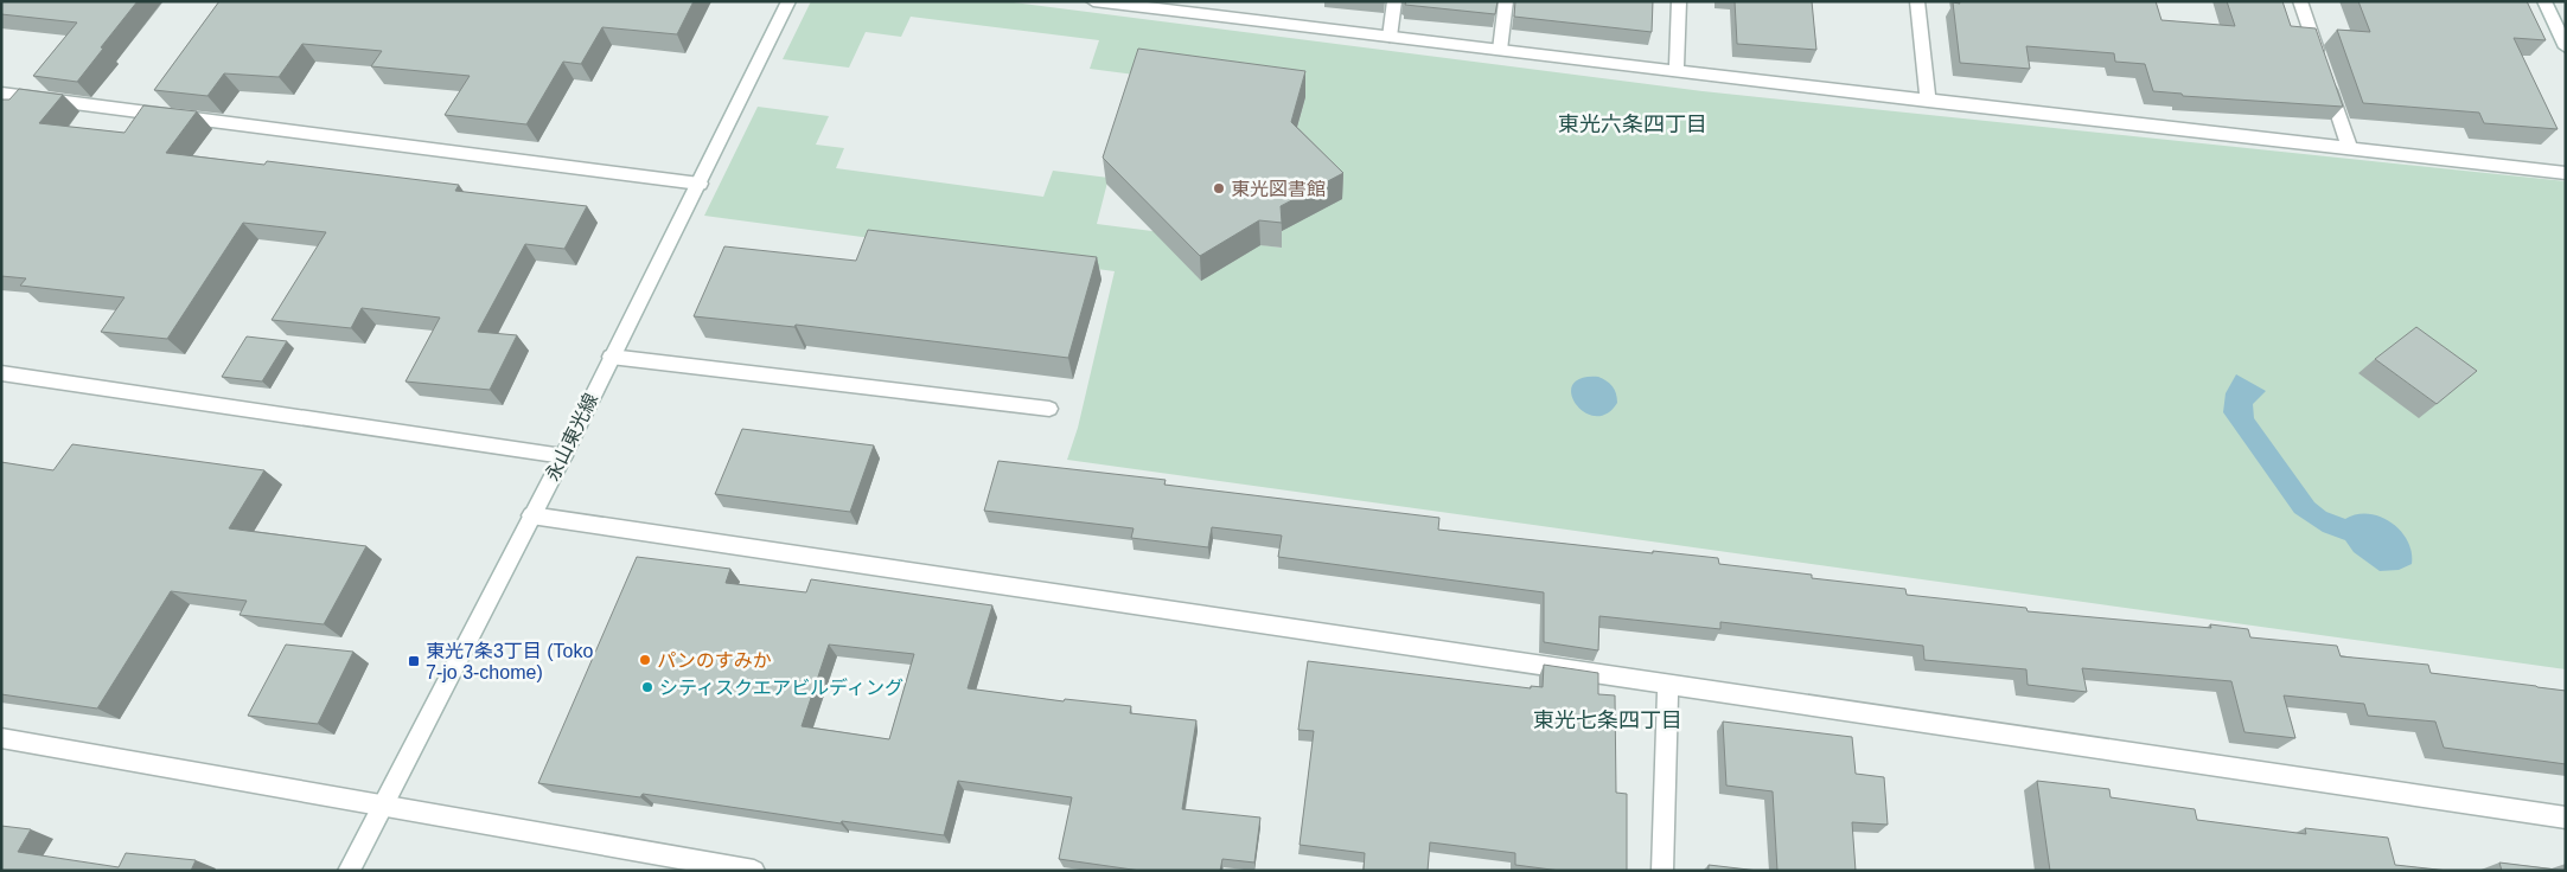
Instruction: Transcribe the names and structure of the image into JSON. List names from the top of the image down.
{
  "streets": {
    "street": ["永山東光線"]
  },
  "districts": ["東光六条四丁目", "東光七条四丁目"],
  "places": {
    "other": ["東光図書館", "パンのすみか", "シティスクエアビルディング"],
    "transit": ["東光7条3丁目 (Toko 7-jo 3-chome)"]
  }
}
